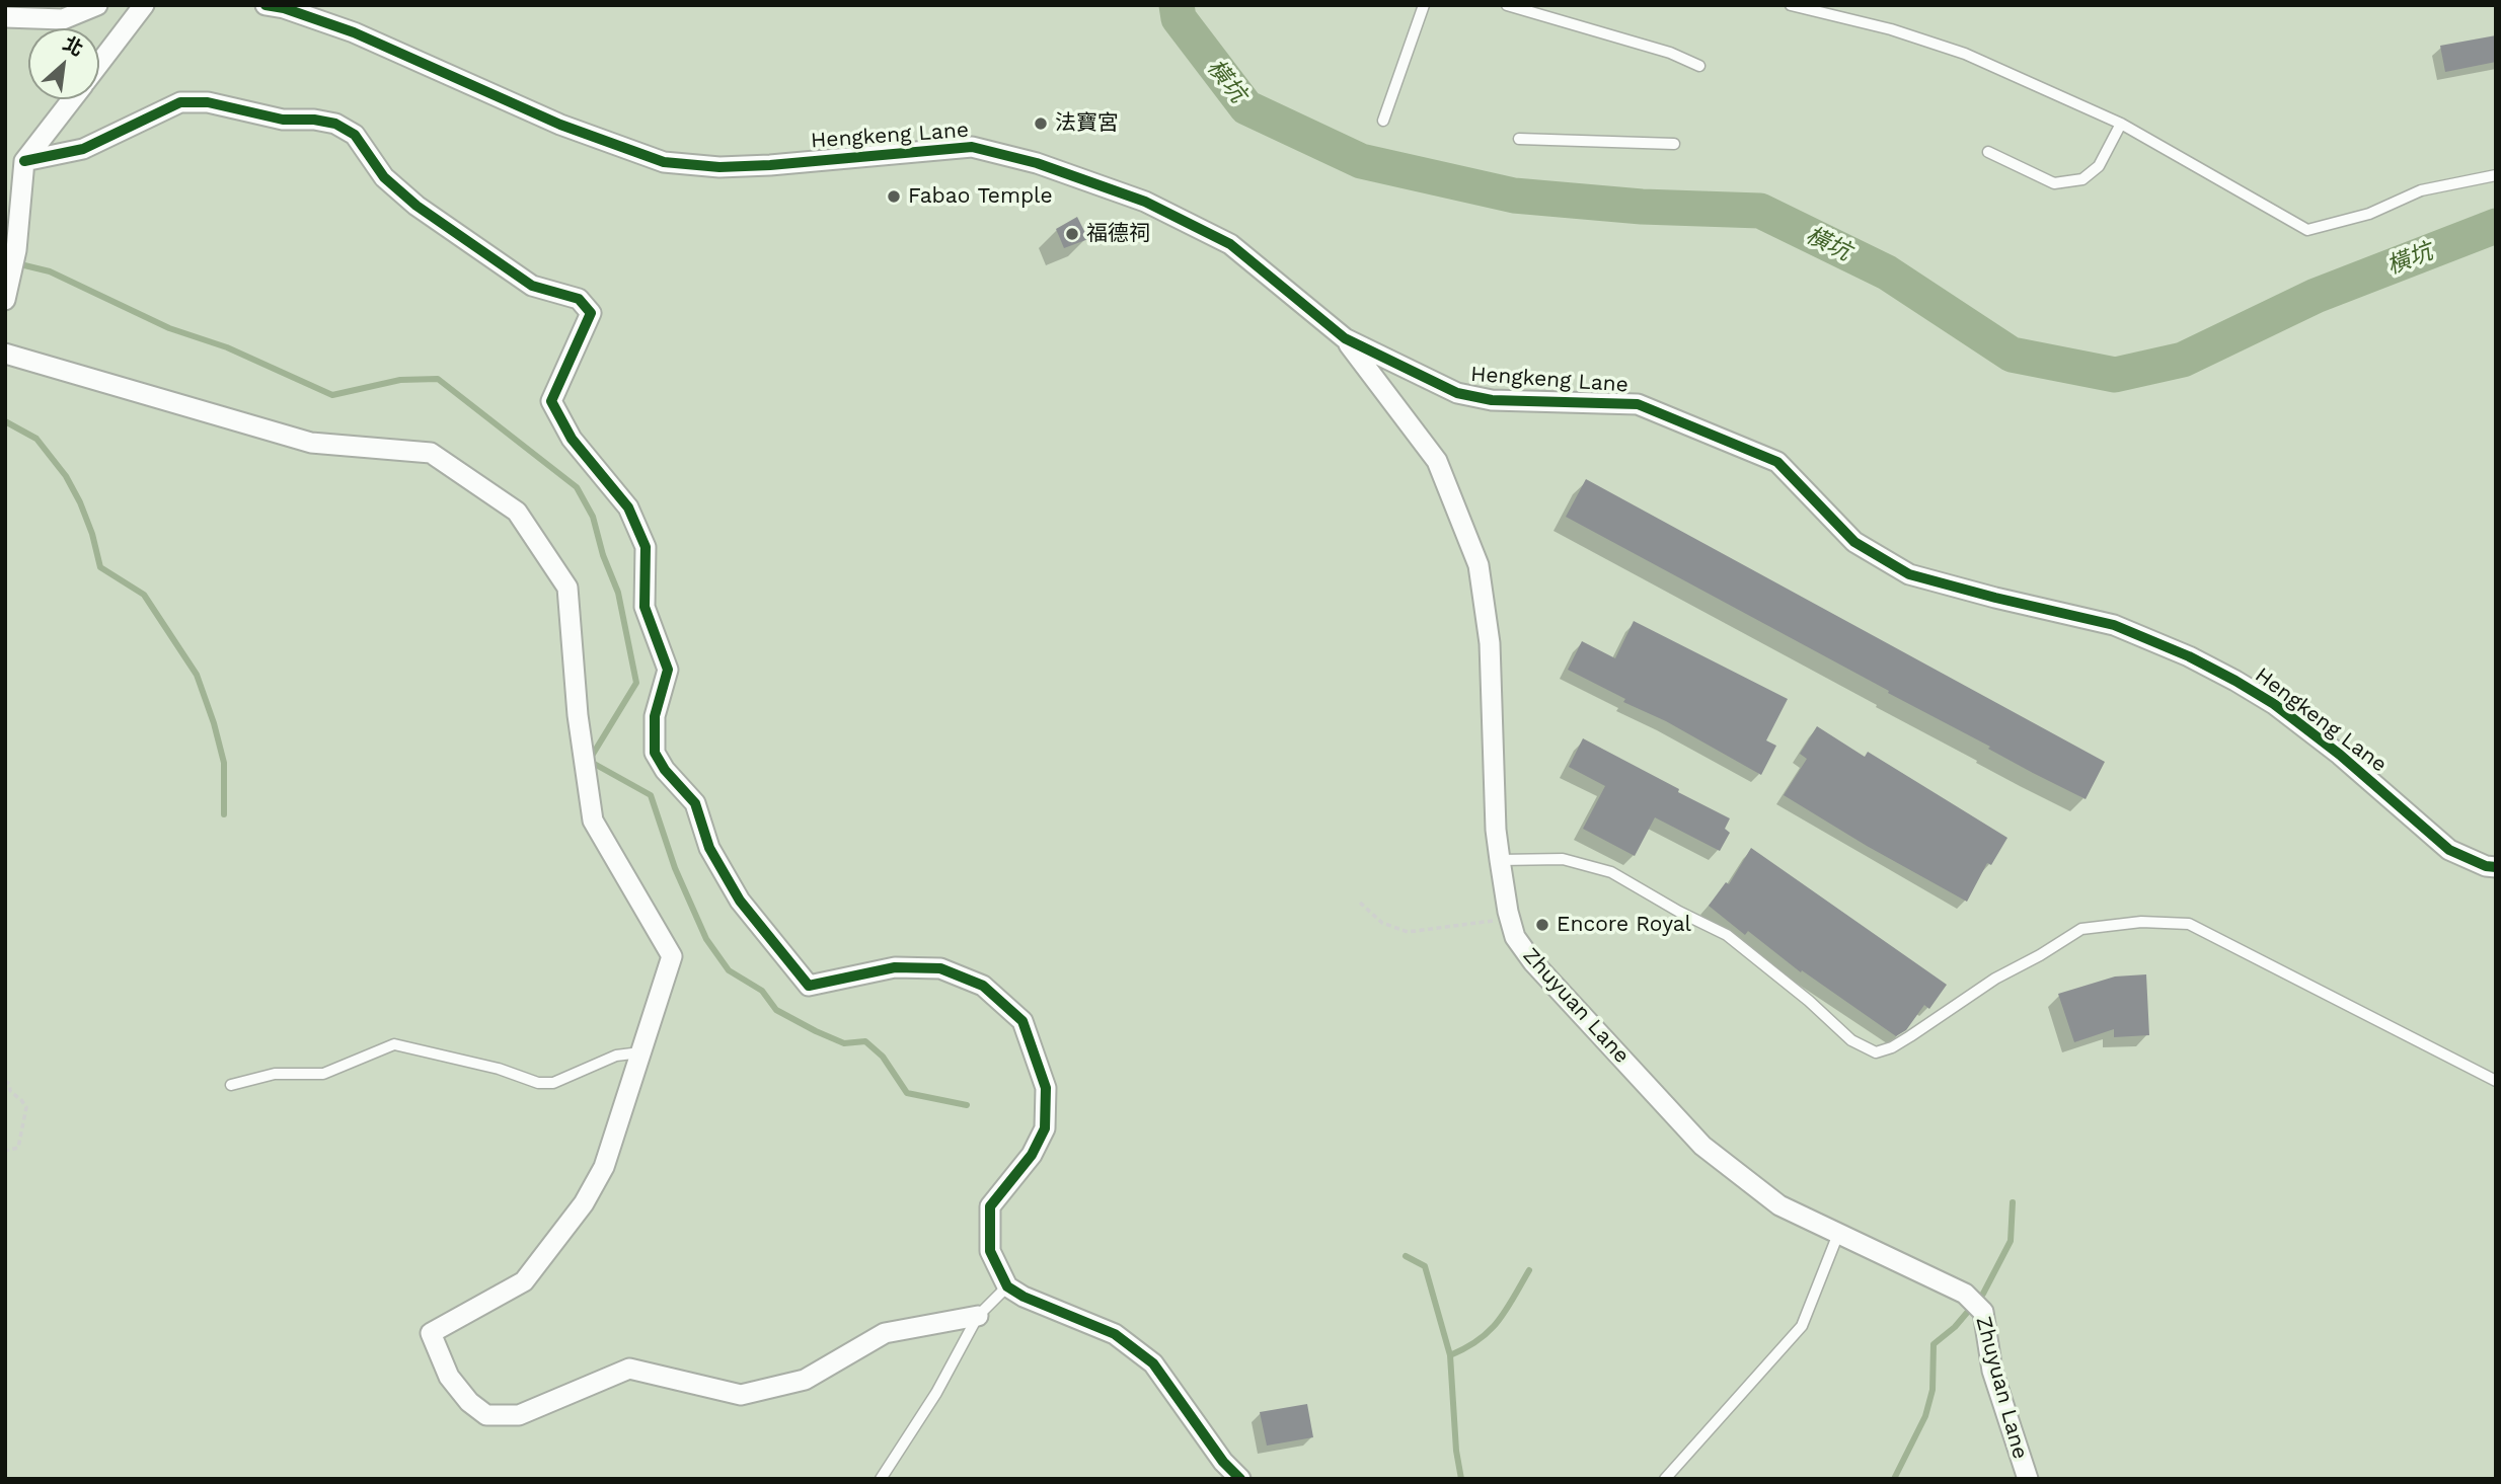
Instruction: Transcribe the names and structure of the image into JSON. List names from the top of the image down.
{
  "streets": {
    "street": ["Hengkeng Lane", "Zhuyuan Lane"]
  },
  "crossings": [
    ["Hengkeng Lane", "Zhuyuan Lane"]
  ],
  "water": ["橫坑"],
  "places": [
    "法寶宮",
    "Fabao Temple",
    "福德祠",
    "Encore Royal"
  ],
  "north": "top right"
}
